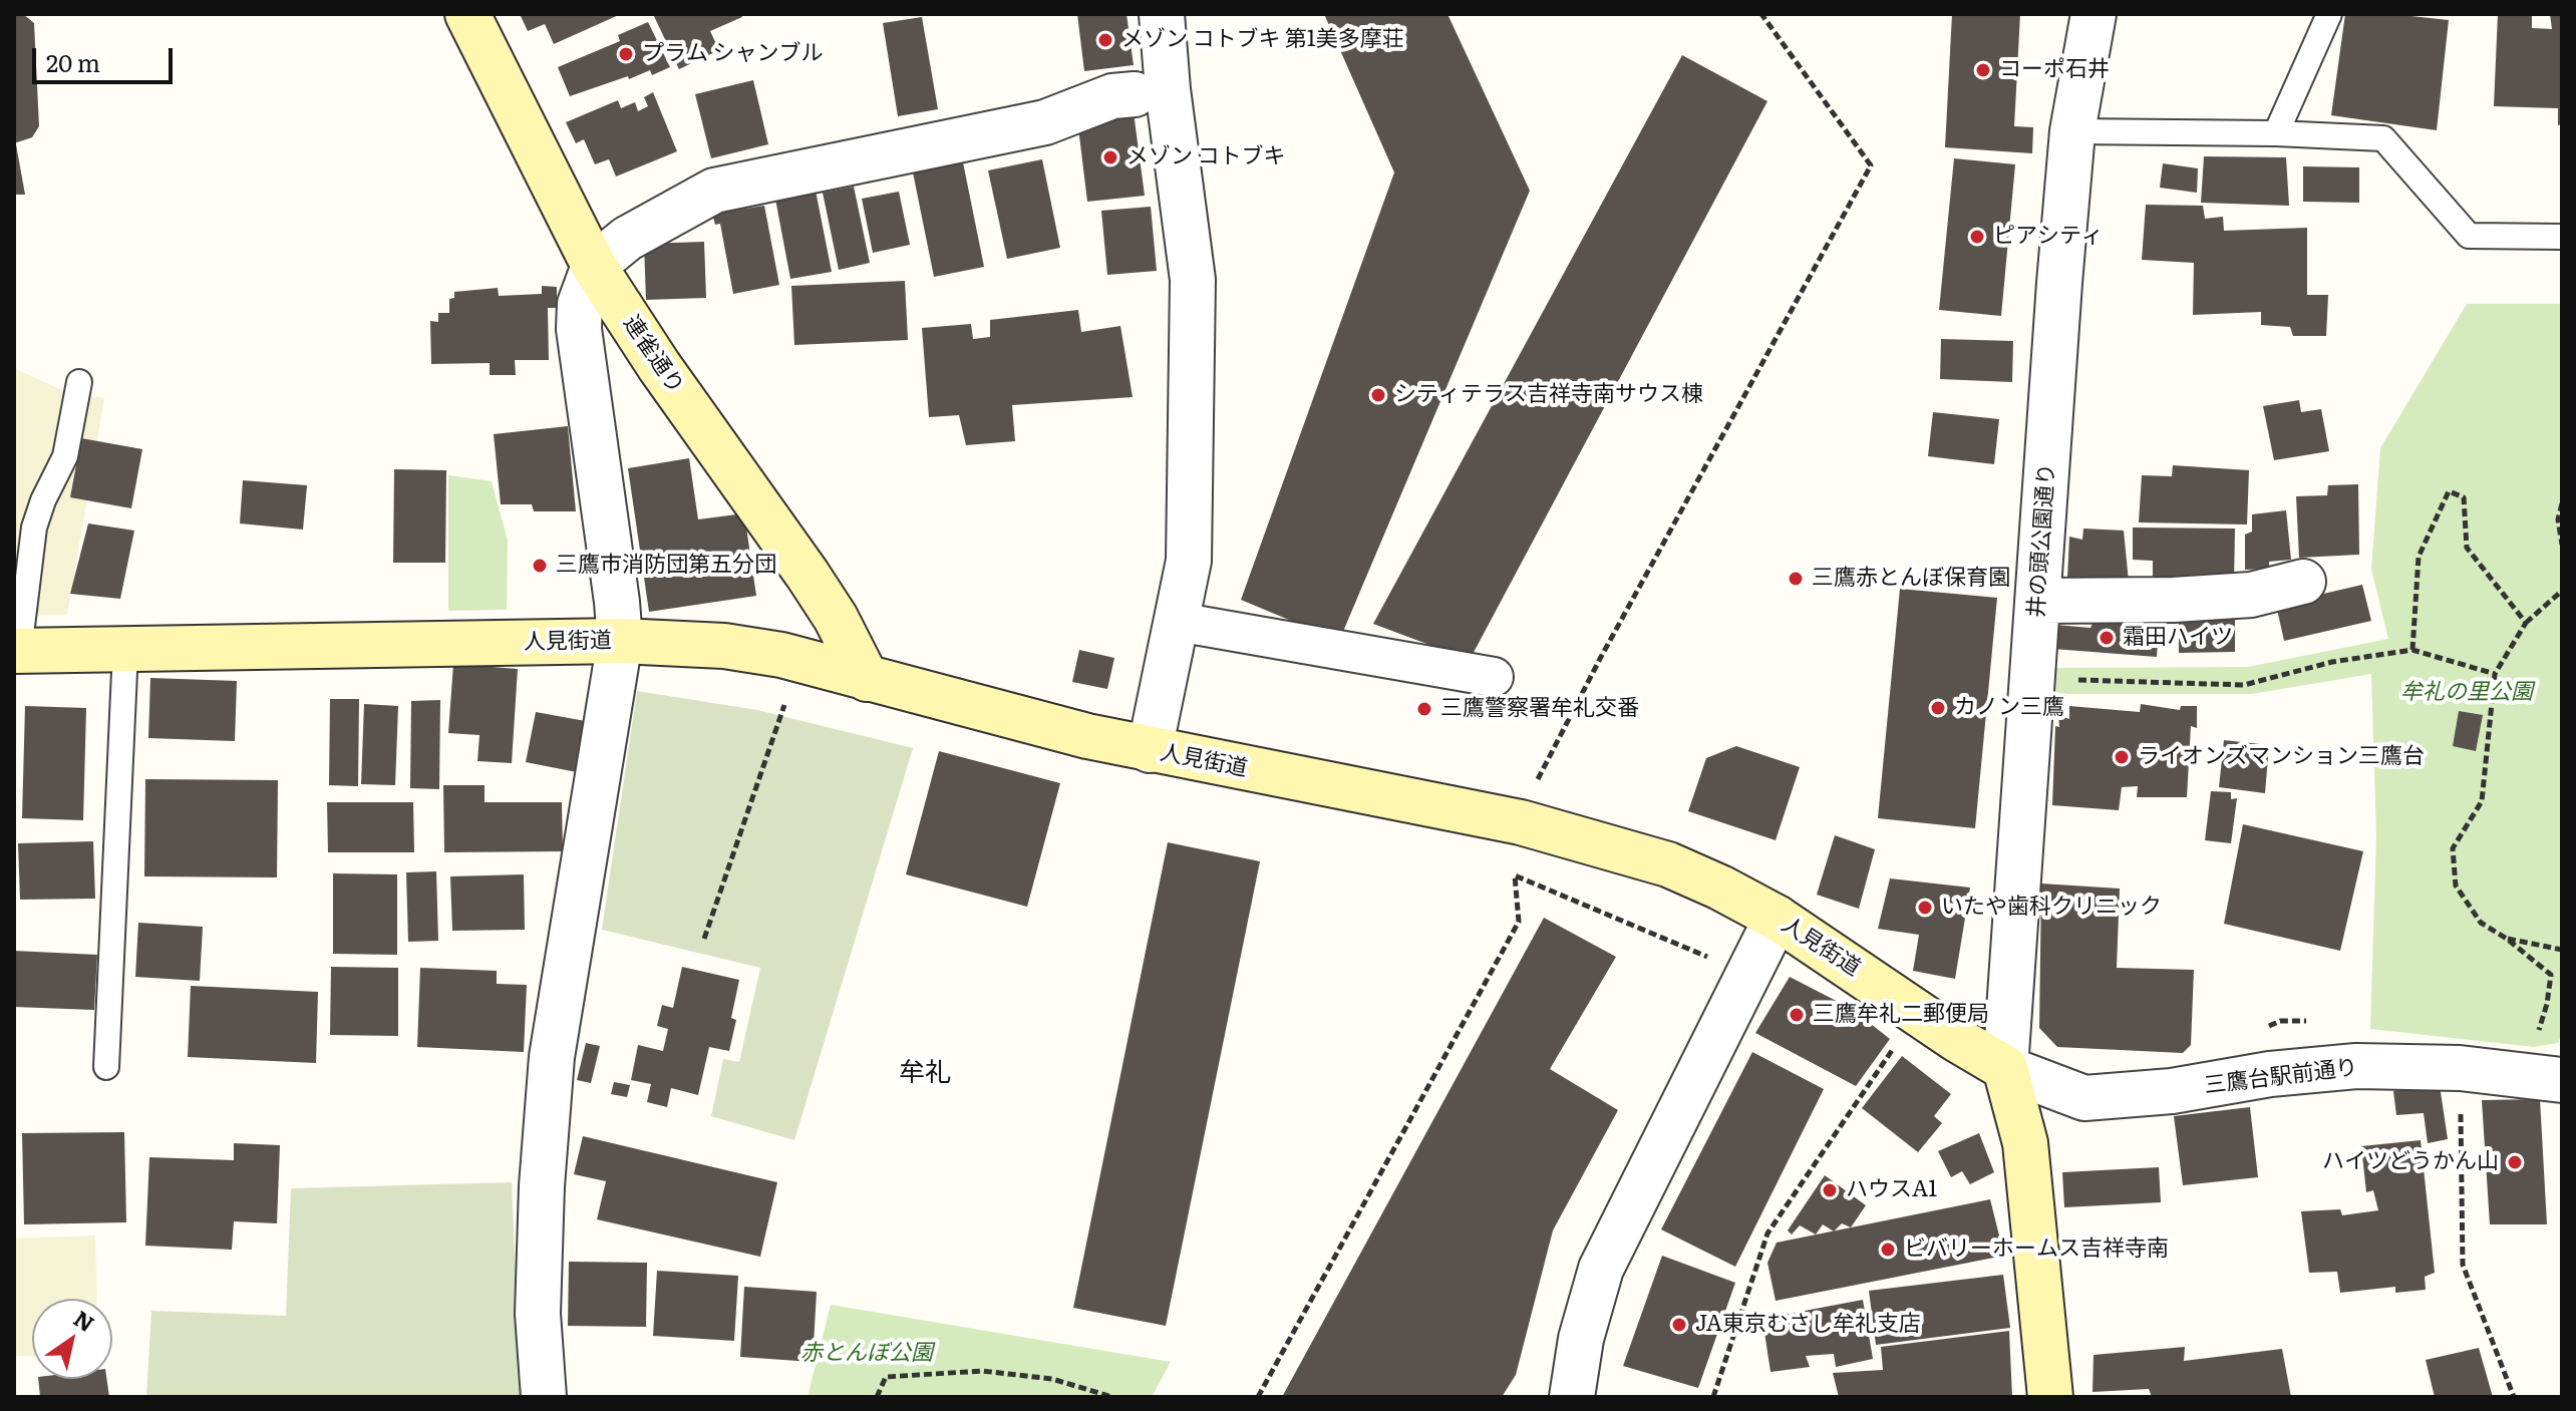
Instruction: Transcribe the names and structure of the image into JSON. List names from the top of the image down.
{
  "streets": {
    "main road": ["連雀通り", "人見街道"],
    "street": ["井の頭公園通り", "三鷹台駅前通り"]
  },
  "crossings": [
    ["連雀通り", "人見街道"],
    ["井の頭公園通り", "人見街道"],
    ["井の頭公園通り", "三鷹台駅前通り"],
    ["人見街道", "三鷹台駅前通り"]
  ],
  "districts": ["牟礼"],
  "parks": ["牟礼の里公園", "赤とんぼ公園"],
  "places": [
    "メゾン コトブキ 第1美多摩荘",
    "プラム シャンブル",
    "コーポ石井",
    "メゾン コトブキ",
    "ピアシティ",
    "シティテラス吉祥寺南サウス棟",
    "三鷹市消防団第五分団",
    "三鷹赤とんぼ保育園",
    "霜田ハイツ",
    "カノン三鷹",
    "三鷹警察署牟礼交番",
    "ライオンズマンション三鷹台",
    "いたや歯科クリニック",
    "三鷹牟礼二郵便局",
    "ハイツどうかん山",
    "ハウスA1",
    "ビバリーホームス吉祥寺南",
    "JA東京むさし牟礼支店"
  ],
  "scale_bar": "20 m",
  "north": "top right"
}
